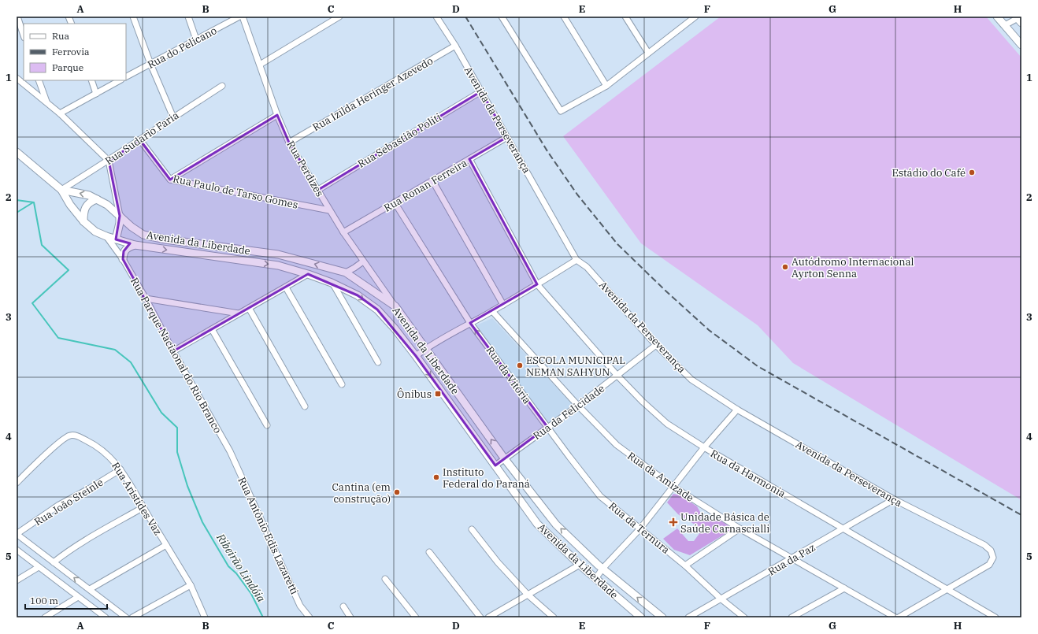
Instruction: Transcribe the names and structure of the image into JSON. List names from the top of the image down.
{
  "streets": {
    "street": [
      "Rua do Pelicano",
      "Rua Izilda Heringer Azevedo",
      "Avenida da Perseverança",
      "Rua Sudario Faria",
      "Rua Sebastião Politi",
      "Rua Perdizes",
      "Rua Ronan Ferreira",
      "Rua Paulo de Tarso Gomes",
      "Avenida da Liberdade",
      "Rua Parque Naciaonal do Rio Branco",
      "Rua da Vitória",
      "Rua da Felicidade",
      "Rua da Harmonia",
      "Rua da Amizade",
      "Rua Aristides Vaz",
      "Rua João Steinle",
      "Rua da Ternura",
      "Rua Antônio Edis Lazaretti",
      "Rua da Paz"
    ]
  },
  "crossings": [
    ["Rua Izilda Heringer Azevedo", "Avenida da Perseverança"],
    ["Rua Izilda Heringer Azevedo", "Rua Perdizes"],
    ["Avenida da Perseverança", "Rua Sebastião Politi"],
    ["Avenida da Perseverança", "Rua Ronan Ferreira"],
    ["Avenida da Perseverança", "Rua da Felicidade"],
    ["Avenida da Perseverança", "Rua da Harmonia"],
    ["Avenida da Perseverança", "Rua da Paz"],
    ["Rua Sudario Faria", "Rua Paulo de Tarso Gomes"],
    ["Rua Sudario Faria", "Avenida da Liberdade"],
    ["Rua Sebastião Politi", "Rua Perdizes"],
    ["Rua Perdizes", "Rua Ronan Ferreira"],
    ["Rua Perdizes", "Rua Paulo de Tarso Gomes"],
    ["Rua Perdizes", "Avenida da Liberdade"],
    ["Rua Ronan Ferreira", "Rua da Vitória"],
    ["Rua Ronan Ferreira", "Rua da Harmonia"],
    ["Avenida da Liberdade", "Rua Parque Naciaonal do Rio Branco"],
    ["Avenida da Liberdade", "Rua da Felicidade"],
    ["Rua Parque Naciaonal do Rio Branco", "Rua Antônio Edis Lazaretti"],
    ["Rua da Vitória", "Rua da Felicidade"],
    ["Rua da Vitória", "Rua da Ternura"],
    ["Rua da Felicidade", "Rua da Harmonia"],
    ["Rua da Felicidade", "Rua da Amizade"],
    ["Rua da Felicidade", "Rua da Ternura"],
    ["Rua da Harmonia", "Rua da Paz"],
    ["Rua da Amizade", "Rua da Paz"],
    ["Rua Aristides Vaz", "Rua João Steinle"],
    ["Rua da Ternura", "Rua da Paz"]
  ],
  "one_way": ["Rua da Vitória"],
  "water": ["Ribeirão Lindóia"],
  "places": {
    "other": [
      "Estádio do Café",
      "Autódromo Internacional Ayrton Senna",
      "ESCOLA MUNICIPAL NEMAN SAHYUN",
      "Instituto Federal do Paraná",
      "Cantina (em construção)"
    ],
    "transit": ["Ônibus"],
    "health": ["Unidade Básica de Saúde Carnascialli"]
  },
  "legend": ["Rua", "Ferrovia", "Parque"],
  "scale_bar": "100 m",
  "grid": {
    "columns": [
      "A",
      "B",
      "C",
      "D",
      "E",
      "F",
      "G",
      "H"
    ],
    "rows": [
      "1",
      "2",
      "3",
      "4",
      "5"
    ]
  }
}
